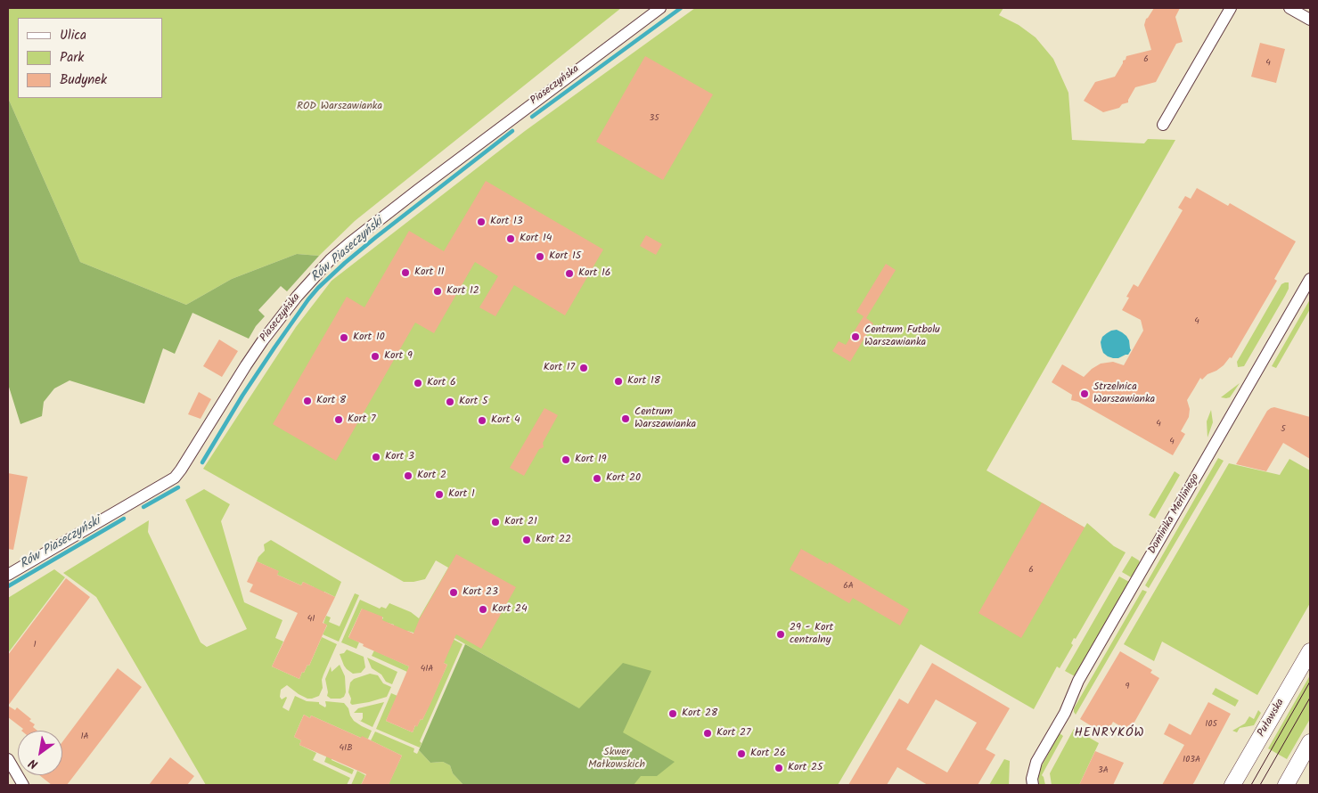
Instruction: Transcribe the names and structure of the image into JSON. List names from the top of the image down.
{
  "streets": {
    "main road": ["Puławska"],
    "street": ["Piaseczyńska", "Dominika Merliniego"]
  },
  "districts": ["HENRYKÓW"],
  "water": ["Rów Piaseczyński"],
  "parks": ["ROD Warszawianka", "Skwer Małkowskich"],
  "places": [
    "Kort 13",
    "Kort 14",
    "Kort 15",
    "Kort 11",
    "Kort 16",
    "Kort 12",
    "Centrum Futbolu Warszawianka",
    "Kort 10",
    "Kort 9",
    "Kort 17",
    "Kort 18",
    "Kort 6",
    "Strzelnica Warszawianka",
    "Kort 8",
    "Kort 5",
    "Centrum Warszawianka",
    "Kort 7",
    "Kort 4",
    "Kort 3",
    "Kort 19",
    "Kort 2",
    "Kort 20",
    "Kort 1",
    "Kort 21",
    "Kort 22",
    "Kort 23",
    "Kort 24",
    "29 - Kort centralny",
    "Kort 28",
    "Kort 27",
    "Kort 26",
    "Kort 25"
  ],
  "house_numbers": [
    "6",
    "4",
    "35",
    "4",
    "4",
    "5",
    "4",
    "6",
    "6A",
    "41",
    "1",
    "41A",
    "9",
    "105",
    "1A",
    "41B",
    "103A",
    "3A"
  ],
  "legend": ["Ulica", "Park", "Budynek"],
  "north": "bottom left"
}
